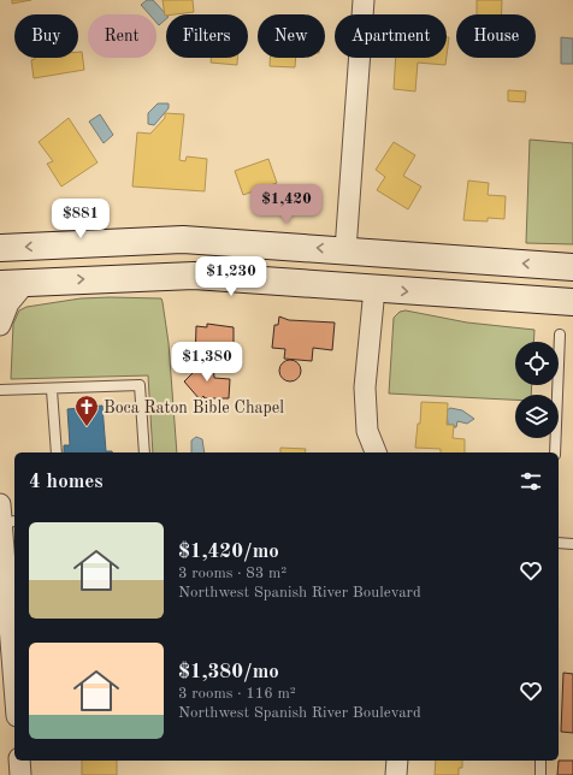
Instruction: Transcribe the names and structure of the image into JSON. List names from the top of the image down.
{
  "places": {
    "church": ["Boca Raton Bible Chapel"]
  },
  "page": {
    "chip": [
      "Buy",
      "Rent",
      "Filters",
      "New",
      "Apartment",
      "House"
    ],
    "price": [
      "$1,420",
      "$881",
      "$1,230",
      "$1,380"
    ],
    "heading": "4 homes",
    "list": [
      {
        "name": "$1,420/mo",
        "note": "3 rooms · 83 m² · Northwest Spanish River Boulevard"
      },
      {
        "name": "$1,380/mo",
        "note": "3 rooms · 116 m² · Northwest Spanish River Boulevard"
      }
    ]
  }
}
